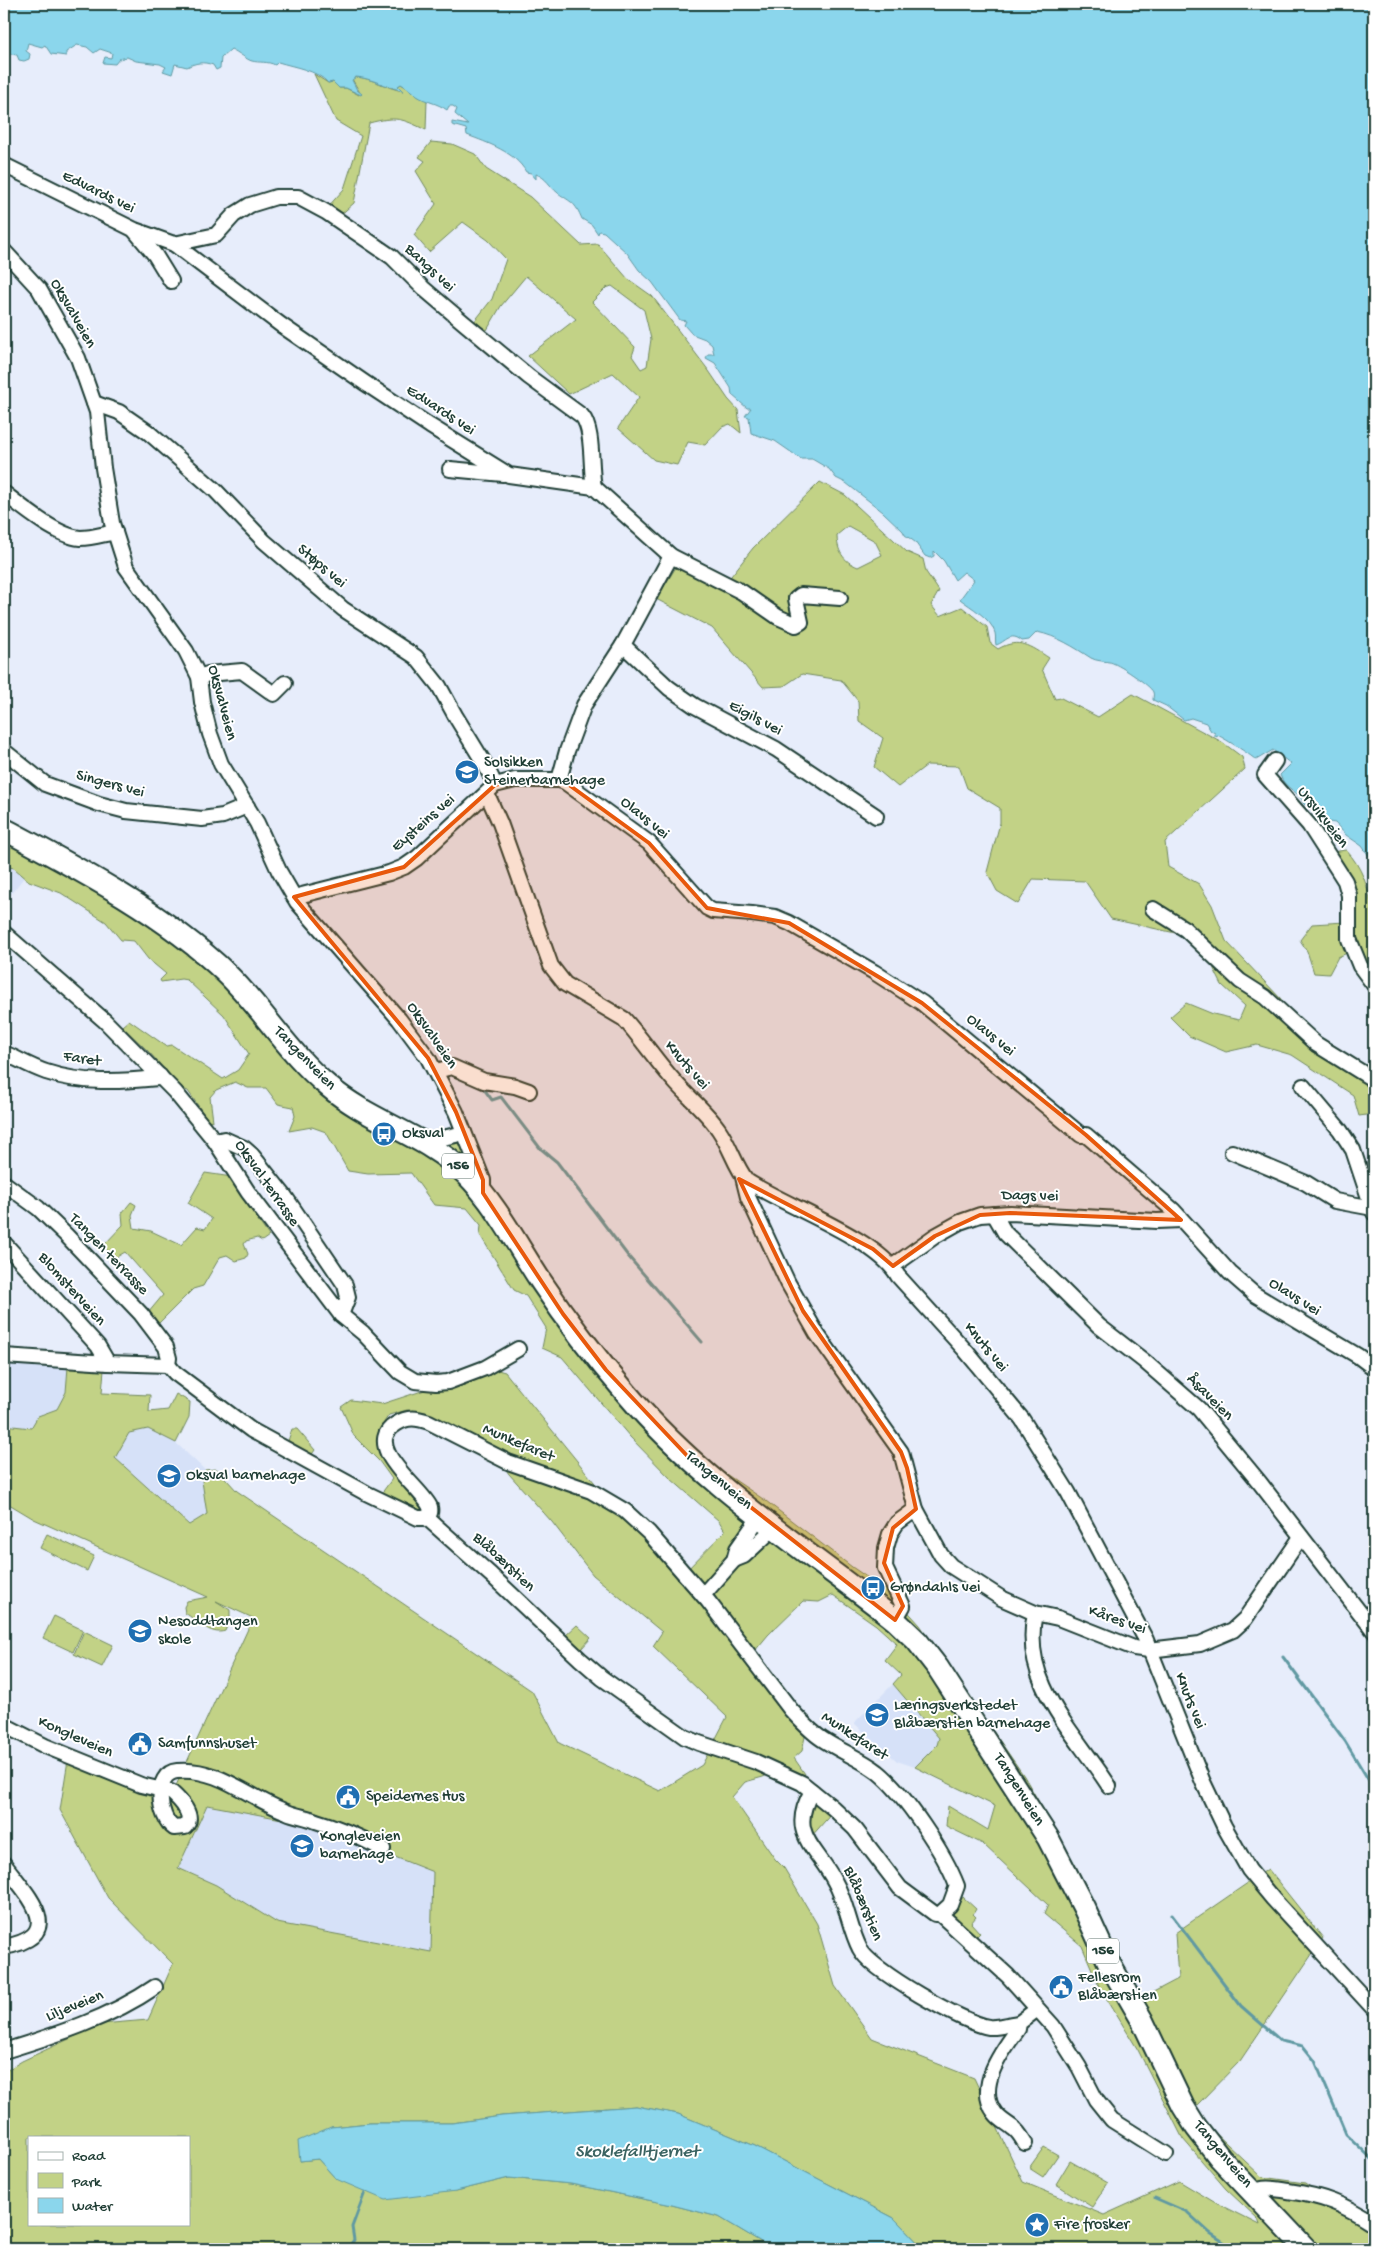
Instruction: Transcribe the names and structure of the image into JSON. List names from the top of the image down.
{
  "streets": {
    "main road": ["Tangenveien", "156"],
    "street": [
      "Edvards vei",
      "Bangs vei",
      "Oksvalveien",
      "Støps vei",
      "Eigils vei",
      "Singers vei",
      "Ursvikveien",
      "Olavs vei",
      "Eysteins vei",
      "Faret",
      "Knuts vei",
      "Oksval terrasse",
      "Dags vei",
      "Tangen terrasse",
      "Blomsterveien",
      "Åsaveien",
      "Munkefaret",
      "Blåbærstien",
      "Kåres vei",
      "Kongleveien",
      "Liljeveien"
    ]
  },
  "crossings": [
    ["Edvards vei", "Bangs vei"],
    ["Oksvalveien", "Støps vei"],
    ["Oksvalveien", "Singers vei"],
    ["Oksvalveien", "Eysteins vei"],
    ["Oksvalveien", "Tangenveien"],
    ["Støps vei", "Eysteins vei"],
    ["Støps vei", "Knuts vei"],
    ["Olavs vei", "Eysteins vei"],
    ["Olavs vei", "Dags vei"],
    ["Eysteins vei", "Knuts vei"],
    ["Faret", "Oksval terrasse"],
    ["Knuts vei", "Dags vei"],
    ["Knuts vei", "Kåres vei"],
    ["Dags vei", "Åsaveien"],
    ["Tangen terrasse", "Blåbærstien"],
    ["Åsaveien", "Kåres vei"],
    ["Munkefaret", "Blåbærstien"]
  ],
  "water": ["Skoklefalltjernet"],
  "places": {
    "school or university": [
      "Solsikken Steinerbarnehage",
      "Oksval barnehage",
      "Nesoddtangen skole",
      "Læringsverkstedet Blåbærstien barnehage",
      "Kongleveien barnehage"
    ],
    "bus stop": ["Oksval", "Grøndahls vei"],
    "public building": ["Samfunnshuset", "Speidernes Hus", "Fellesrom Blåbærstien"],
    "place": ["Fire frosker"]
  },
  "legend": ["Road", "Park", "Water"]
}
